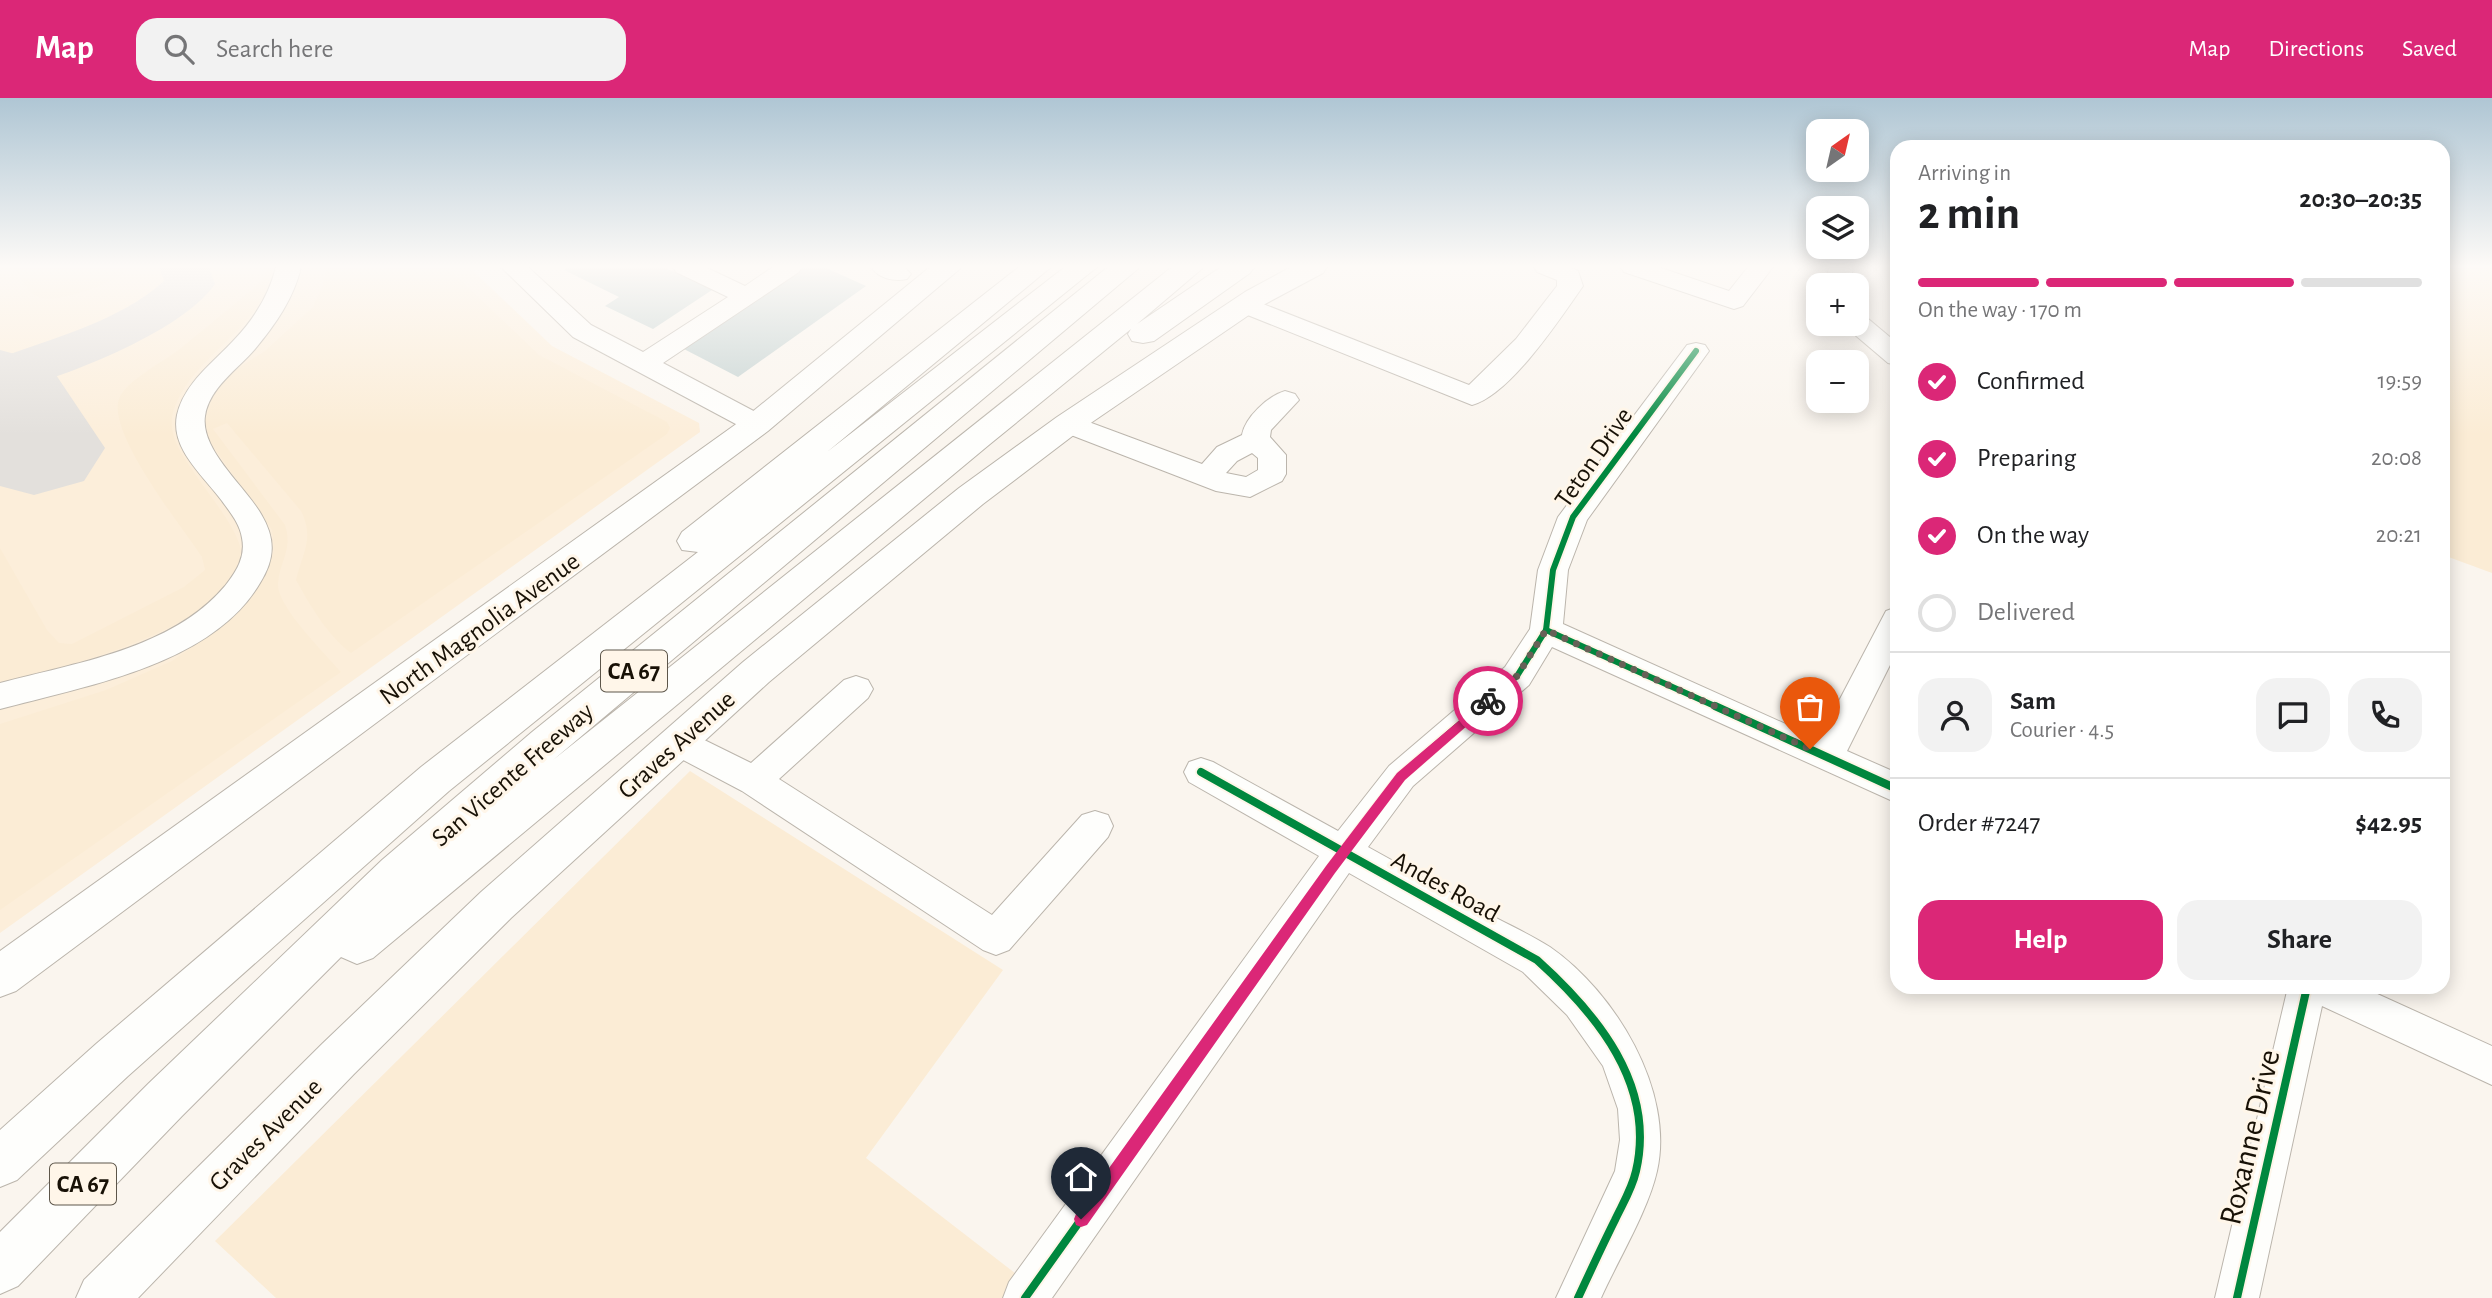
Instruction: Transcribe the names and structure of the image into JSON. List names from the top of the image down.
{
  "streets": {
    "main road": [
      "North Magnolia Avenue",
      "CA 67",
      "Graves Avenue",
      "San Vicente Freeway"
    ],
    "street": ["Teton Drive", "Andes Road", "Roxanne Drive"]
  },
  "crossings": [
    ["Teton Drive", "Andes Road"]
  ],
  "north": "top right",
  "page": {
    "header": "Map",
    "search": "Search here",
    "nav": ["Map", "Directions", "Saved"],
    "map_buttons": ["+", "−"],
    "heading": ["2 min", "Arriving in", "20:30–20:35"],
    "panel": [
      "Sam",
      "Courier · 4.5",
      "Order #7247",
      "$42.95"
    ],
    "bar": "On the way · 170 m",
    "list": [
      ["Confirmed", "19:59"],
      ["Preparing", "20:08"],
      ["On the way", "20:21"],
      "Delivered"
    ],
    "buttons": ["Help", "Share"]
  }
}
